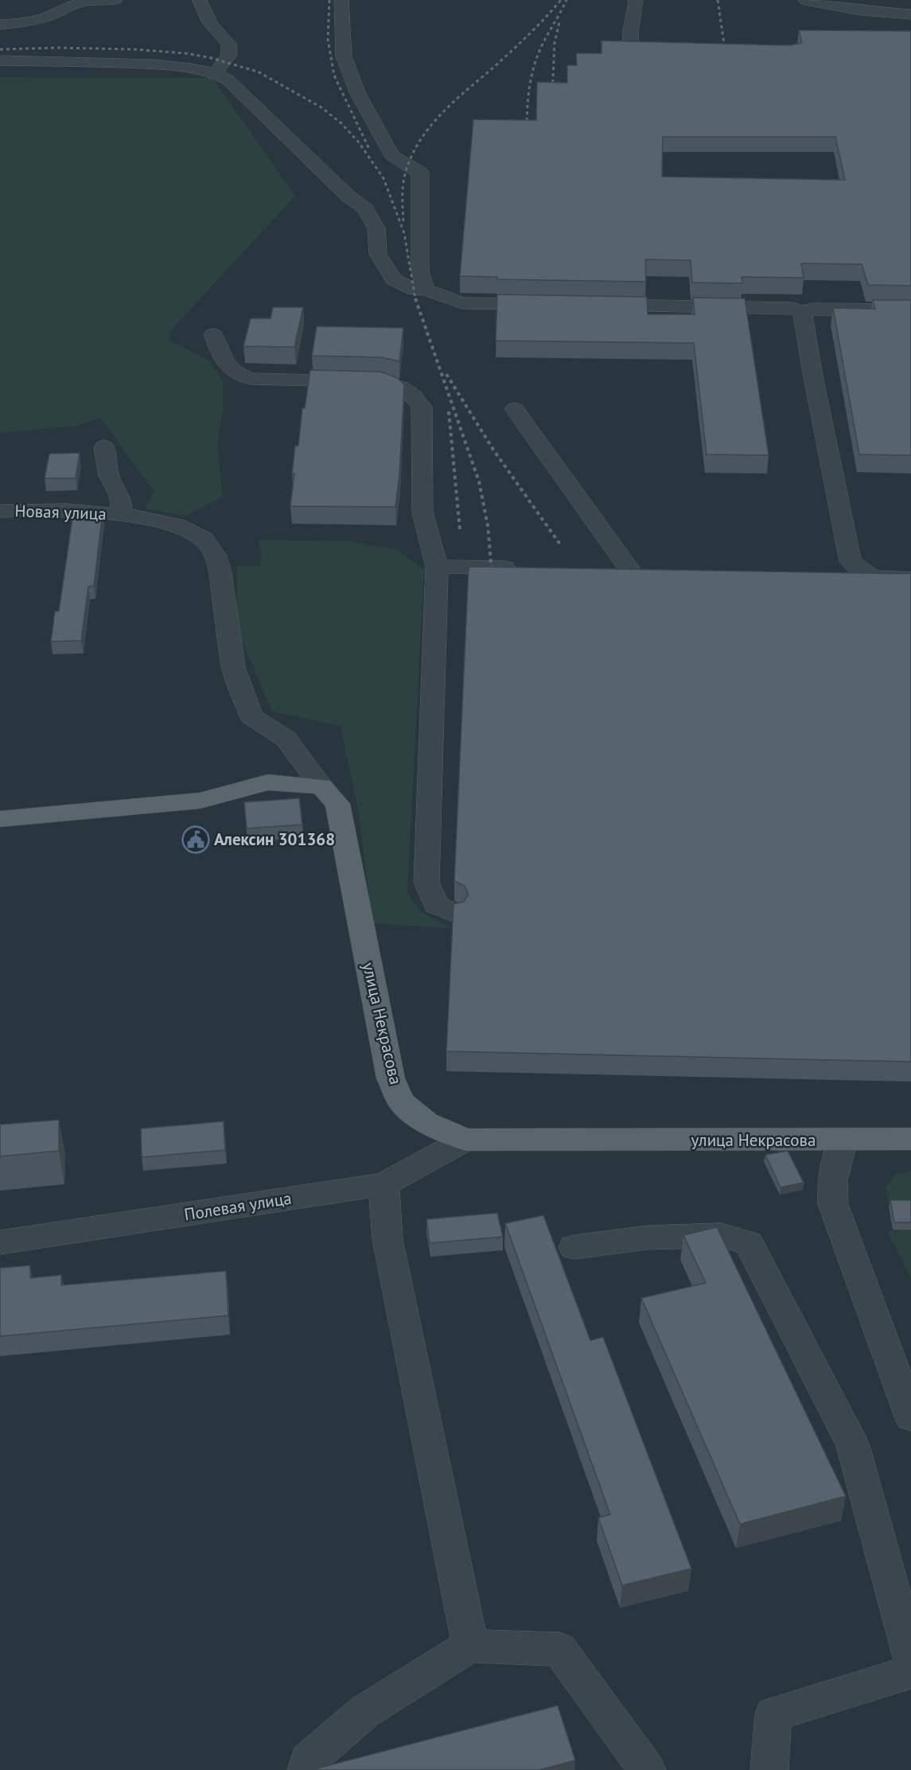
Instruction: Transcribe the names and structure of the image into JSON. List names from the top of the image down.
{
  "streets": {
    "main road": ["улица Некрасова"],
    "street": ["Новая улица", "Полевая улица"]
  },
  "crossings": [
    ["Новая улица", "улица Некрасова"],
    ["улица Некрасова", "Полевая улица"]
  ],
  "places": {
    "public building": ["Алексин 301368"]
  }
}
